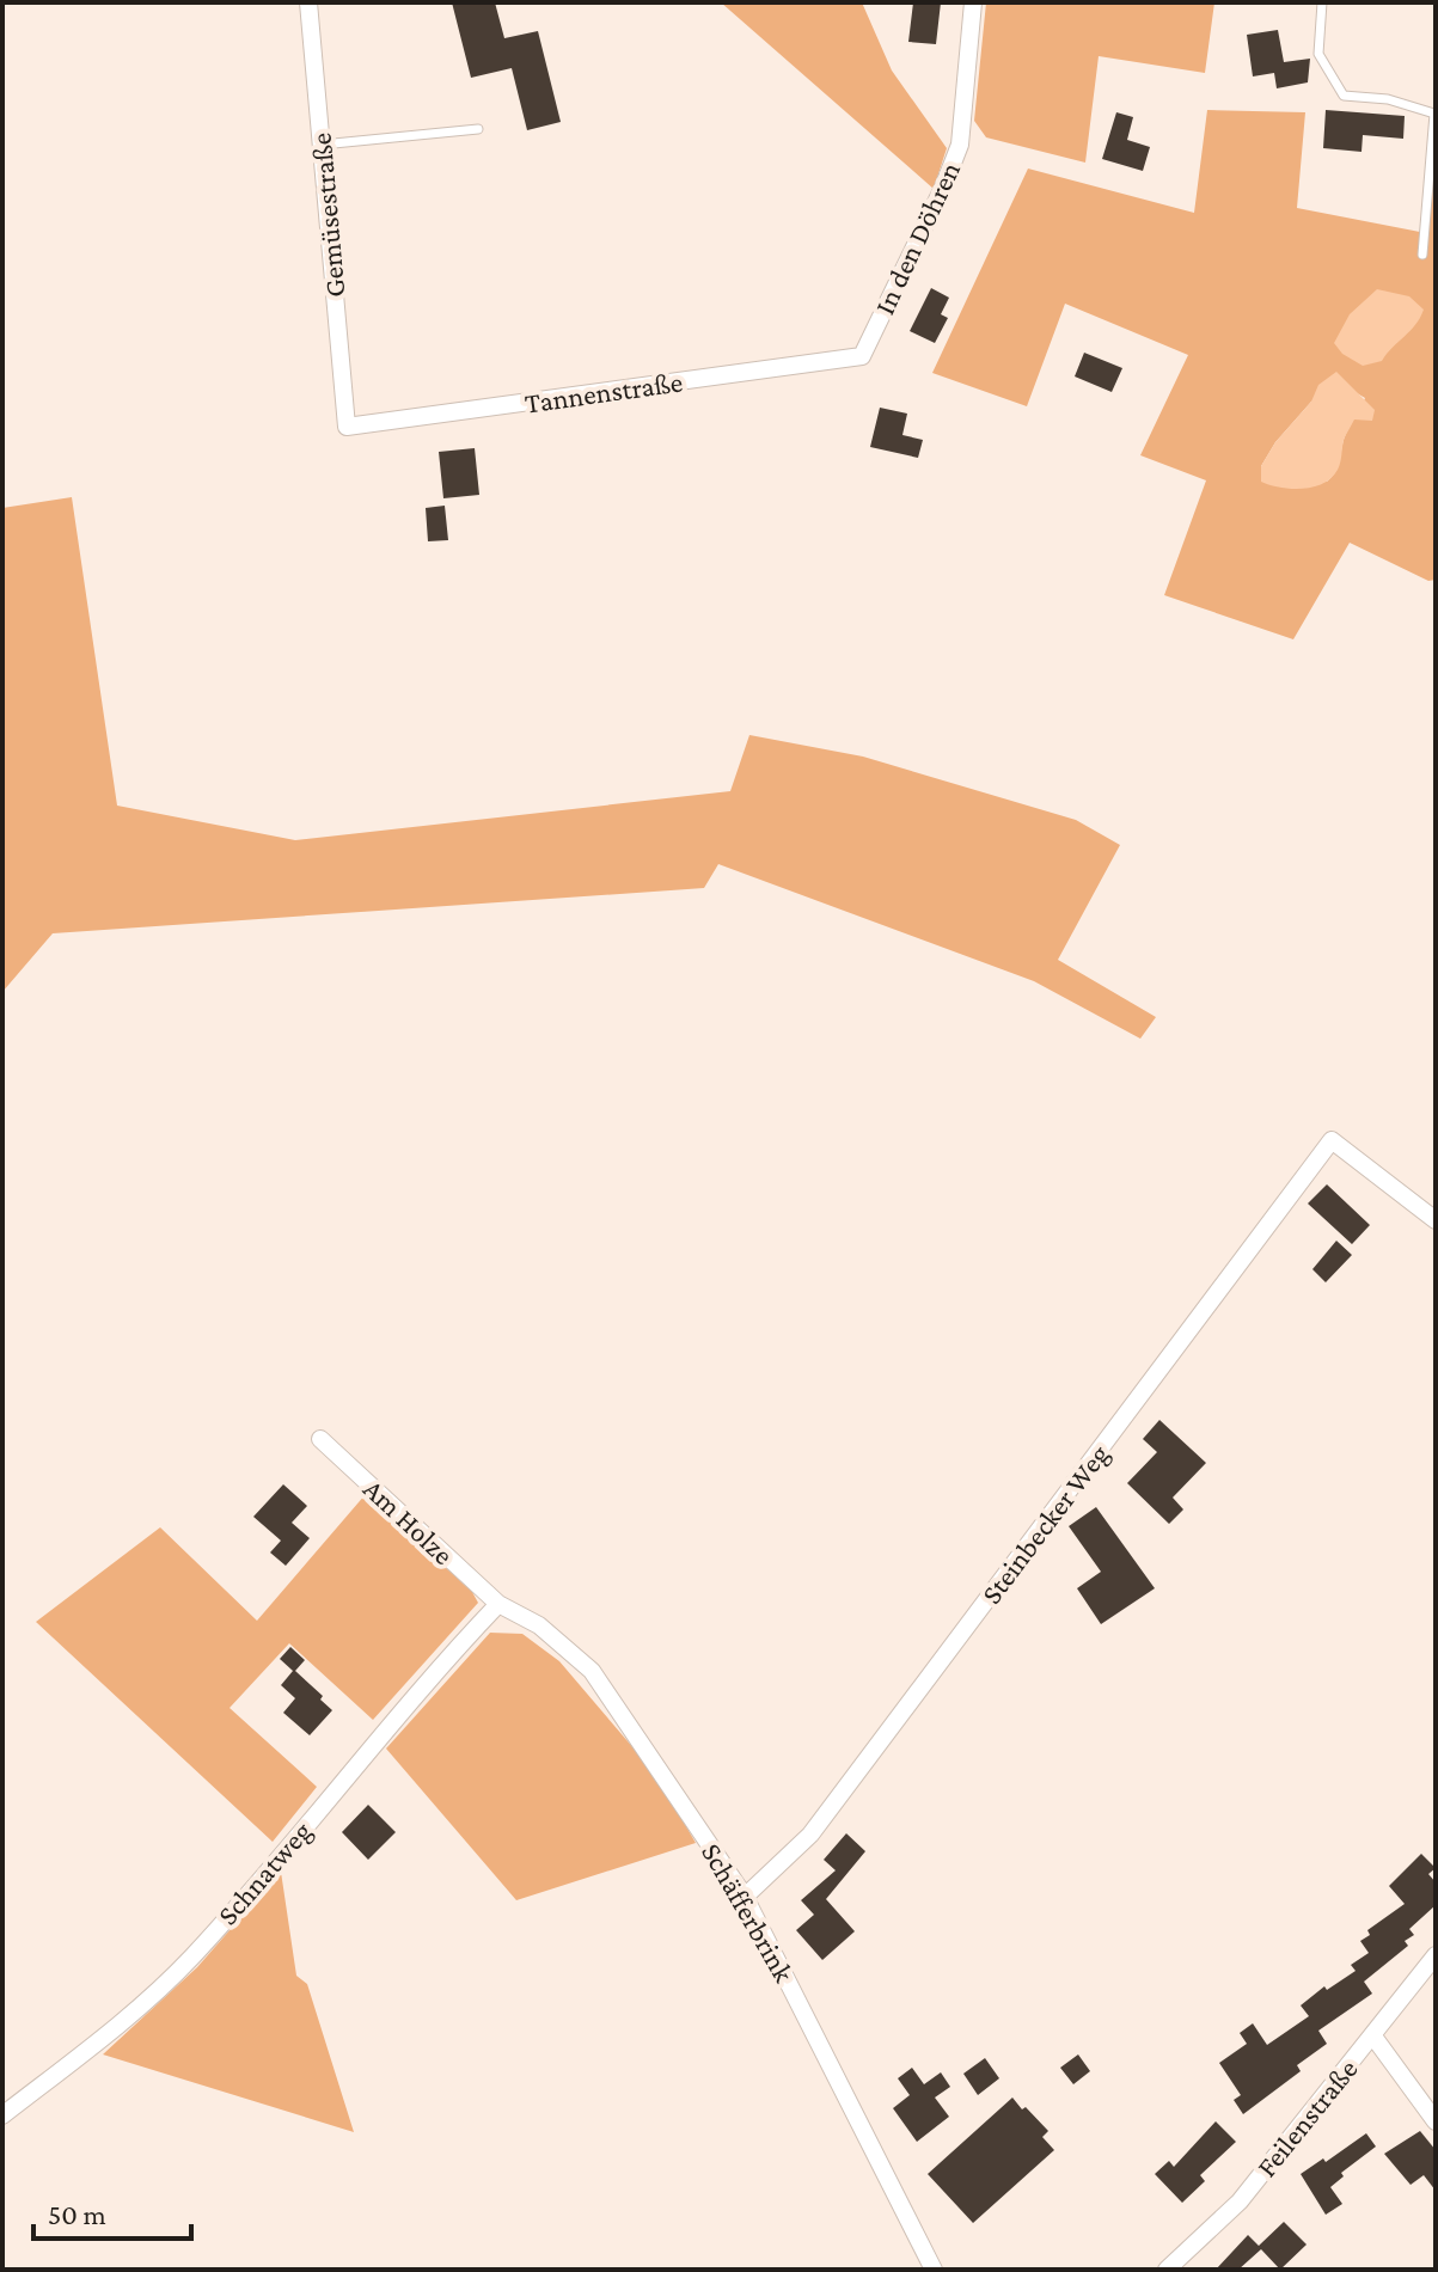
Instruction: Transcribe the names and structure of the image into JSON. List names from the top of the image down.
{
  "streets": {
    "street": [
      "Gemüsestraße",
      "In den Döhren",
      "Tannenstraße",
      "Am Holze",
      "Steinbecker Weg",
      "Schnatweg",
      "Schäfferbrink",
      "Feilenstraße"
    ]
  },
  "crossings": [
    ["Gemüsestraße", "Tannenstraße"],
    ["In den Döhren", "Tannenstraße"],
    ["Am Holze", "Schnatweg"],
    ["Am Holze", "Schäfferbrink"],
    ["Steinbecker Weg", "Schäfferbrink"],
    ["Schnatweg", "Schäfferbrink"]
  ],
  "scale_bar": "50 m"
}
